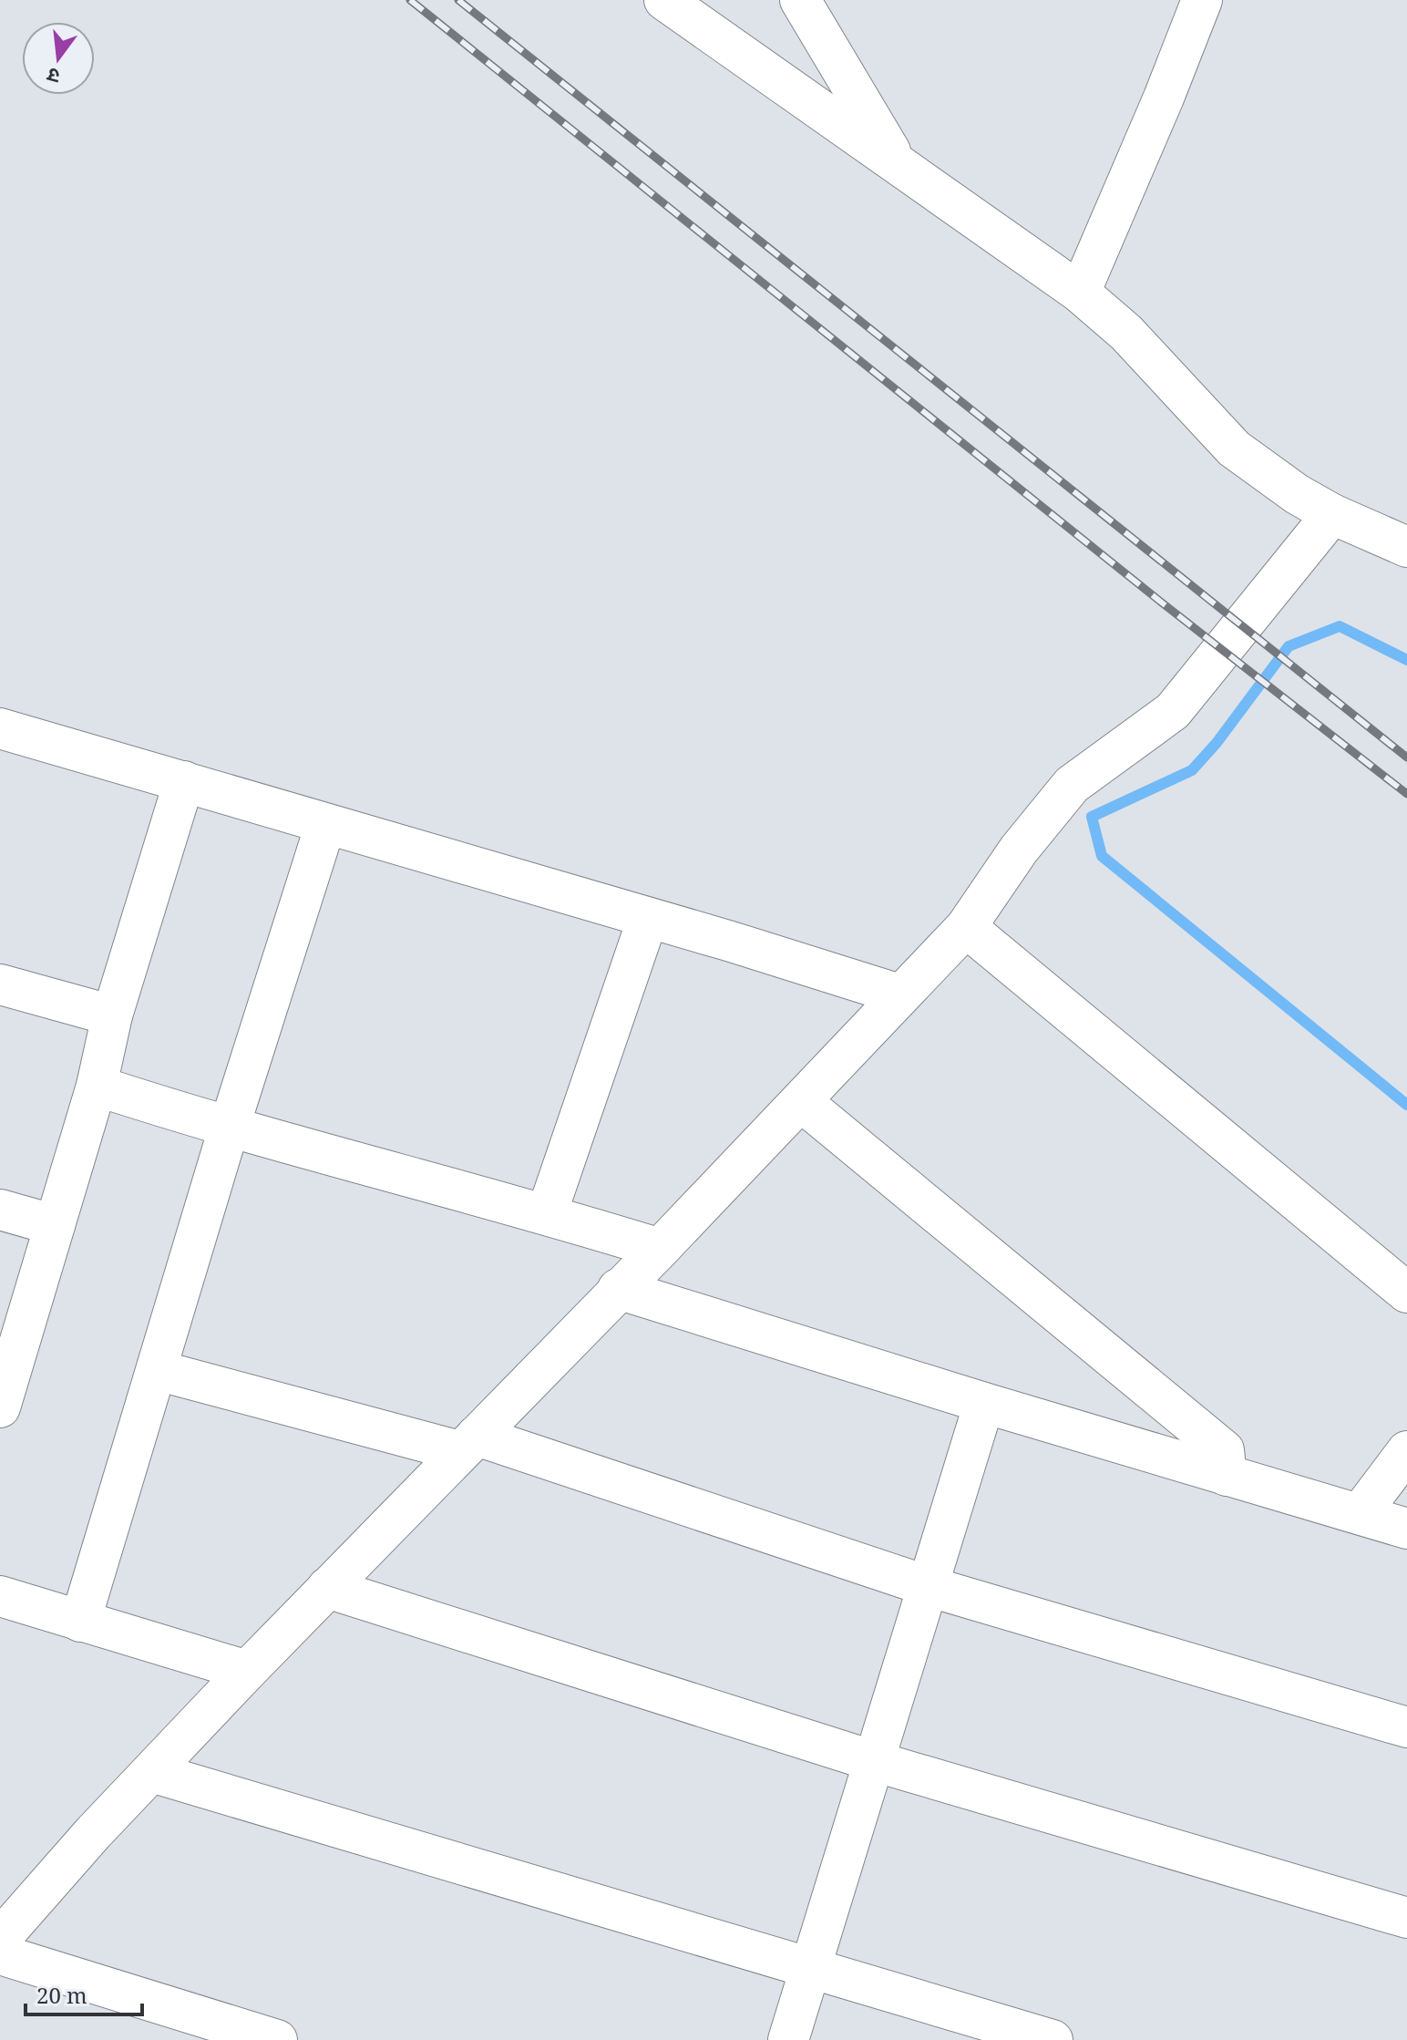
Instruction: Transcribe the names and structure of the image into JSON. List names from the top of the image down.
{
  "scale_bar": "20 m",
  "north": "bottom"
}
